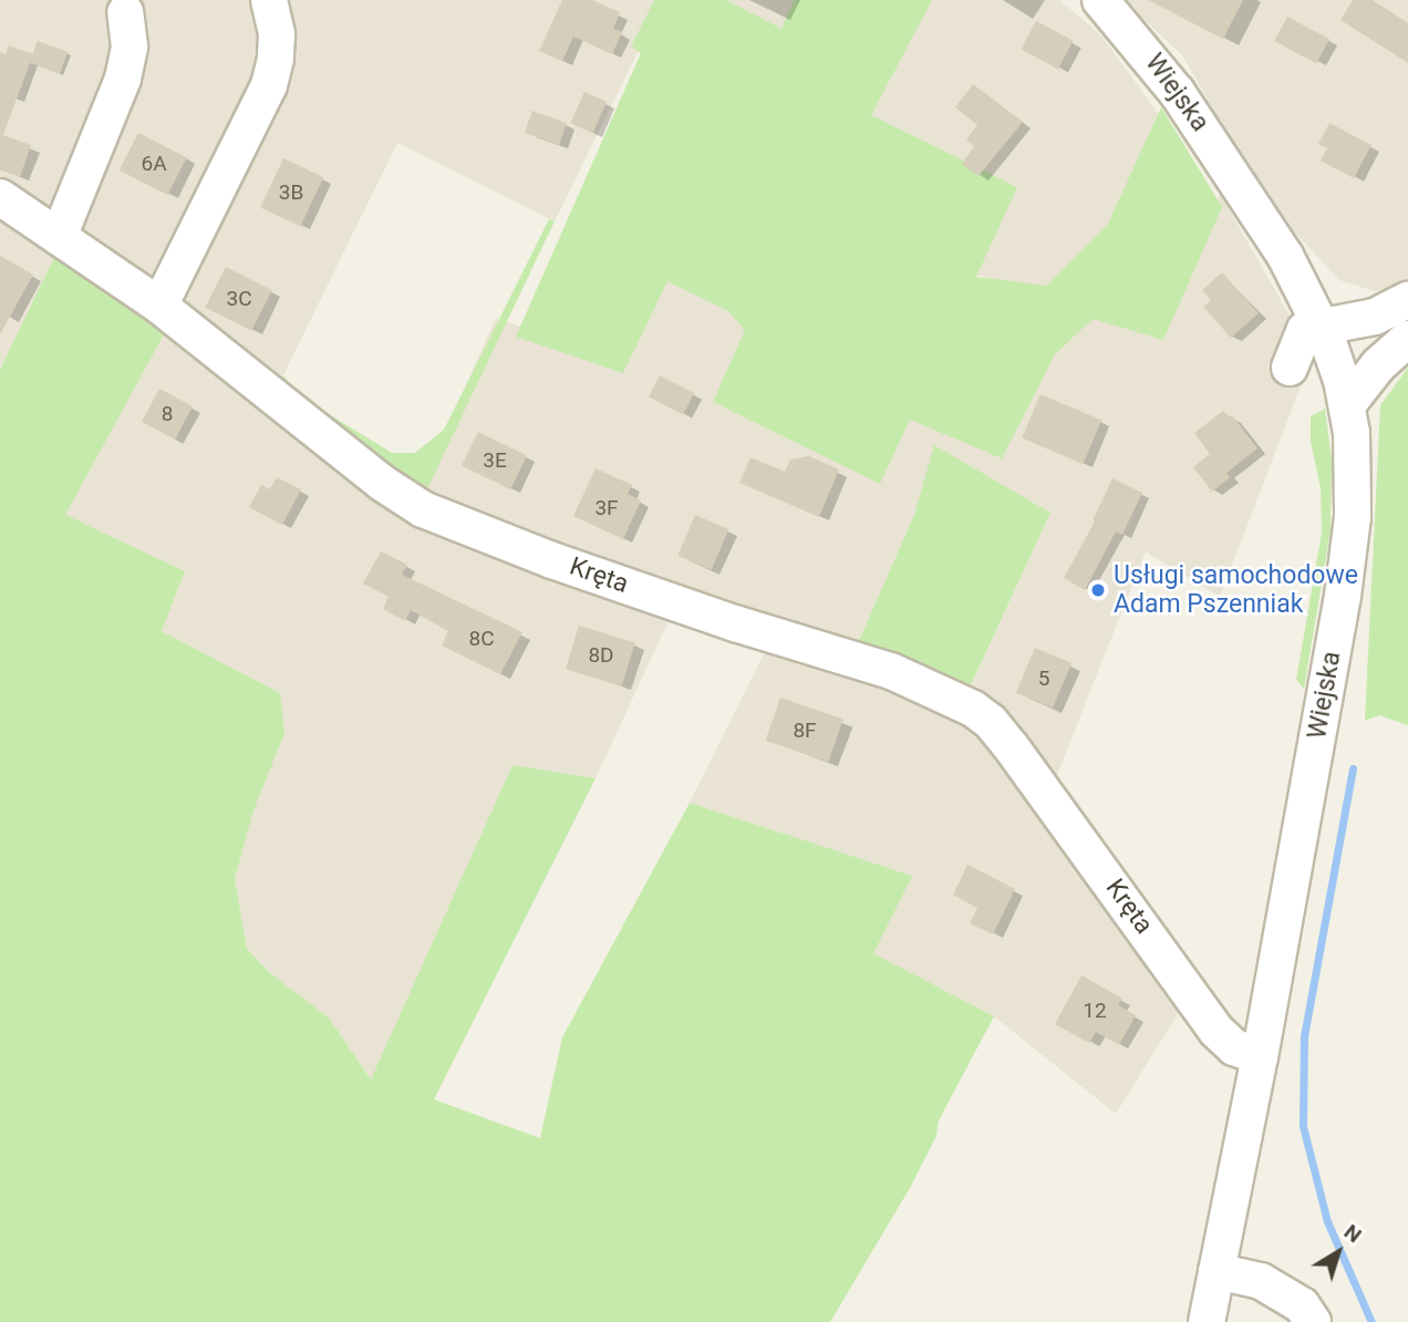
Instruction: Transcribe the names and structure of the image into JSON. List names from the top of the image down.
{
  "streets": {
    "street": ["Wiejska", "Kręta"]
  },
  "crossings": [
    ["Wiejska", "Kręta"]
  ],
  "places": ["Usługi samochodowe Adam Pszenniak"],
  "house_numbers": [
    "6A",
    "3B",
    "3C",
    "8",
    "3E",
    "3F",
    "8C",
    "8D",
    "5",
    "8F",
    "12"
  ],
  "north": "top right"
}
